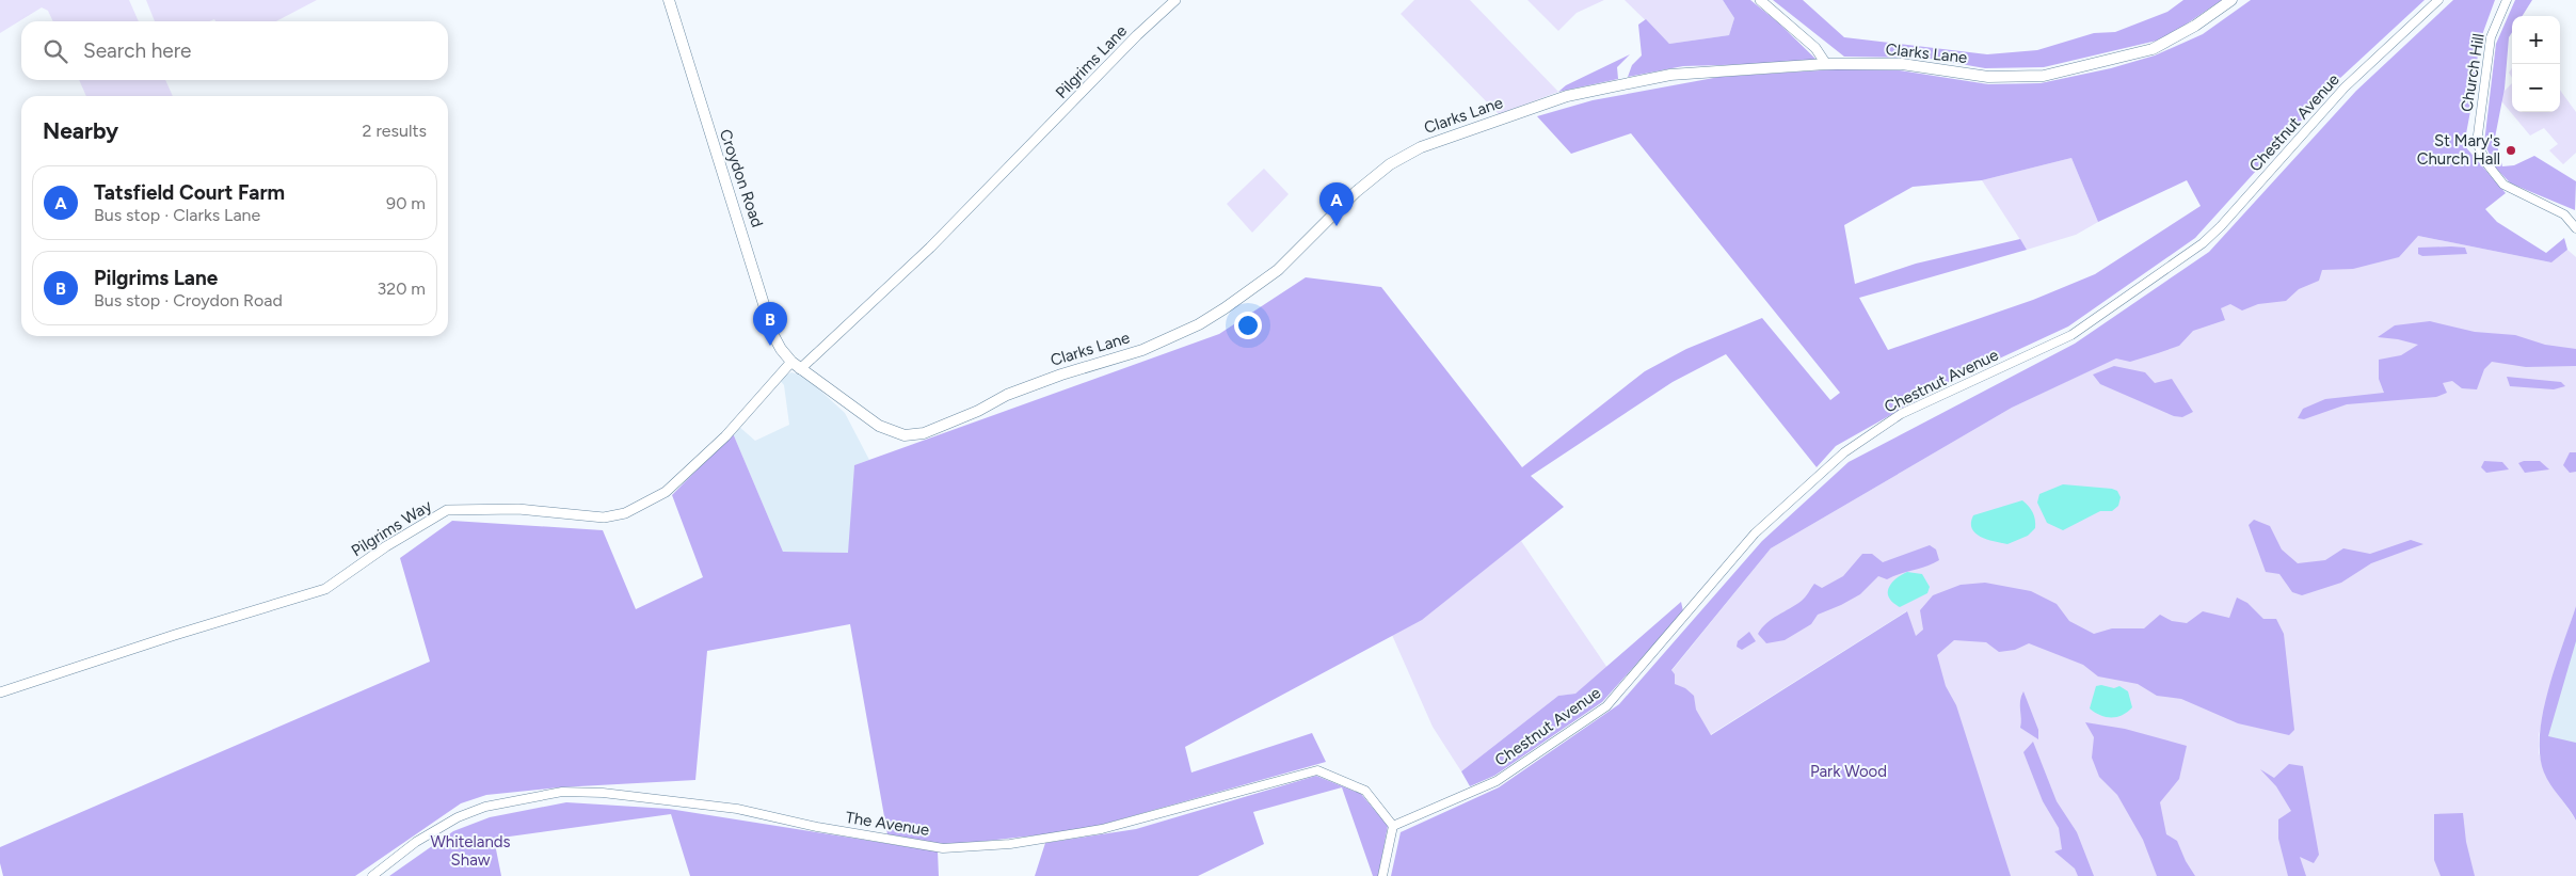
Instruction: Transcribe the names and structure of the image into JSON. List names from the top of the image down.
{
  "streets": {
    "main road": ["Clarks Lane", "Croydon Road"],
    "street": [
      "Pilgrims Lane",
      "Church Hill",
      "Chestnut Avenue",
      "Pilgrims Way",
      "The Avenue"
    ]
  },
  "crossings": [
    ["Clarks Lane", "Pilgrims Lane"],
    ["Clarks Lane", "Croydon Road"],
    ["Clarks Lane", "Pilgrims Way"],
    ["Chestnut Avenue", "The Avenue"],
    ["Croydon Road", "Pilgrims Way"]
  ],
  "parks": ["Park Wood", "Whitelands Shaw"],
  "places": ["St Mary's Church Hall"],
  "page": {
    "map_buttons": ["+", "−"],
    "search": "Search here",
    "heading": ["Nearby", "2 results"],
    "list": [
      {
        "mark": "A",
        "name": "Tatsfield Court Farm",
        "note": "Bus stop · Clarks Lane",
        "value": "90 m"
      },
      {
        "mark": "B",
        "name": "Pilgrims Lane",
        "note": "Bus stop · Croydon Road",
        "value": "320 m"
      }
    ],
    "pins": ["A", "B"]
  }
}
